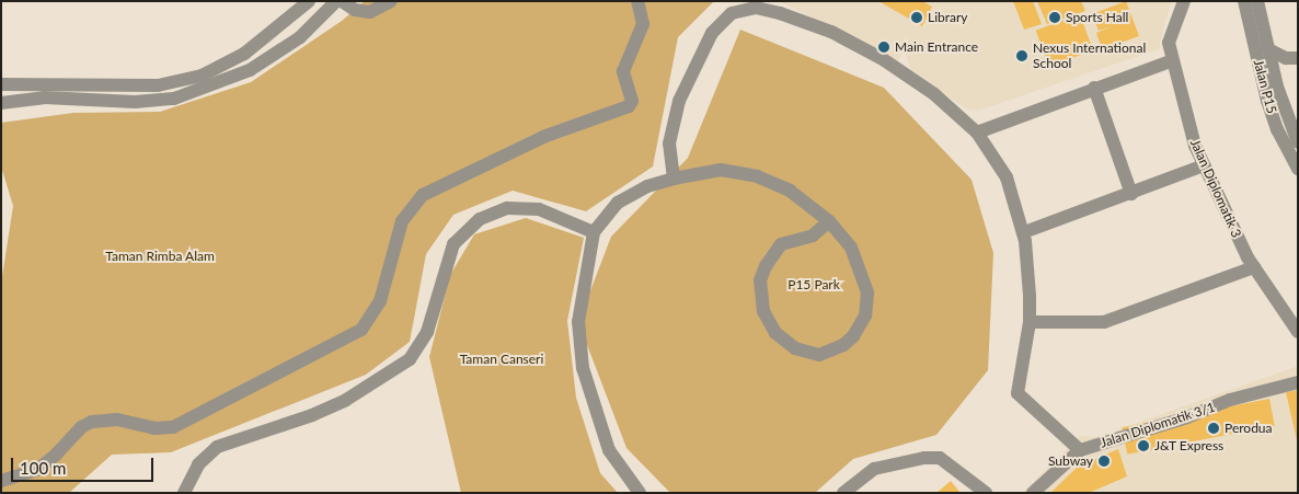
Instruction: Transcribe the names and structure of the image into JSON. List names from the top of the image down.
{
  "streets": {
    "street": ["Jalan P15", "Jalan Diplomatik 3", "Jalan Diplomatik 3/1"]
  },
  "parks": ["Taman Rimba Alam", "P15 Park", "Taman Canseri"],
  "places": [
    "Library",
    "Sports Hall",
    "Main Entrance",
    "Nexus International School",
    "Perodua",
    "J&T Express",
    "Subway"
  ],
  "scale_bar": "100 m"
}
